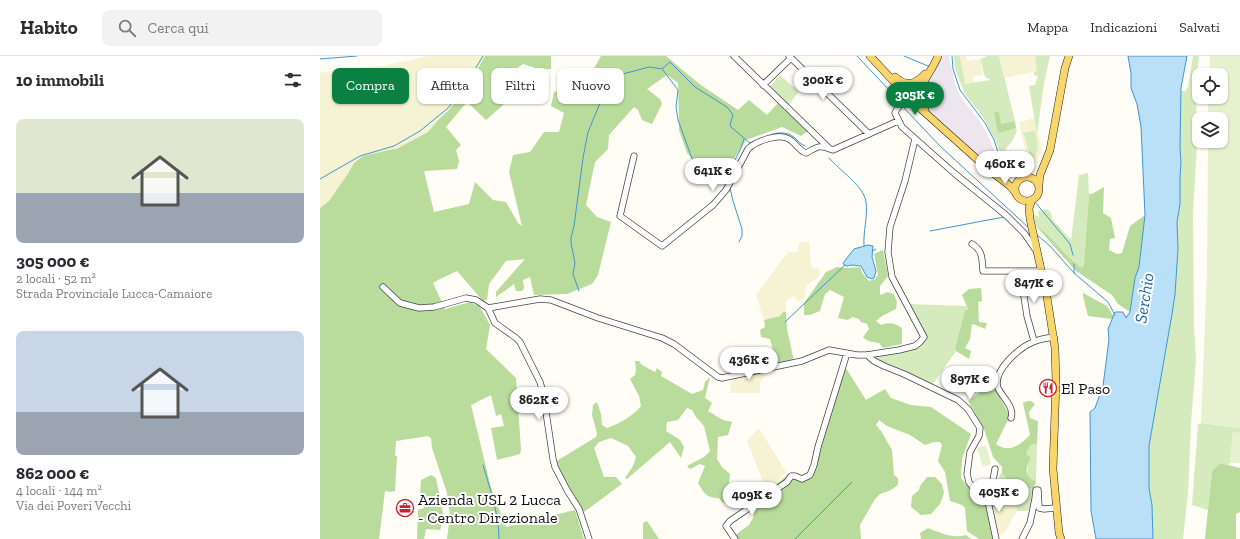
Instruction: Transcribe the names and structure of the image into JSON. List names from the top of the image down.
{
  "water": ["Serchio"],
  "places": {
    "restaurant": ["El Paso"],
    "office": ["Azienda USL 2 Lucca - Centro Direzionale"]
  },
  "page": {
    "header": "Habito",
    "search": "Cerca qui",
    "nav": ["Mappa", "Indicazioni", "Salvati"],
    "heading": "10 immobili",
    "price": [
      "300K €",
      "305K €",
      "460K €",
      "641K €",
      "847K €",
      "436K €",
      "897K €",
      "862K €",
      "405K €",
      "409K €"
    ],
    "chip": [
      "Compra",
      "Affitta",
      "Filtri",
      "Nuovo"
    ],
    "list": [
      {
        "name": "305 000 €",
        "note": "2 locali · 52 m² · Strada Provinciale Lucca-Camaiore"
      },
      {
        "name": "862 000 €",
        "note": "4 locali · 144 m² · Via dei Poveri Vecchi"
      }
    ]
  }
}
